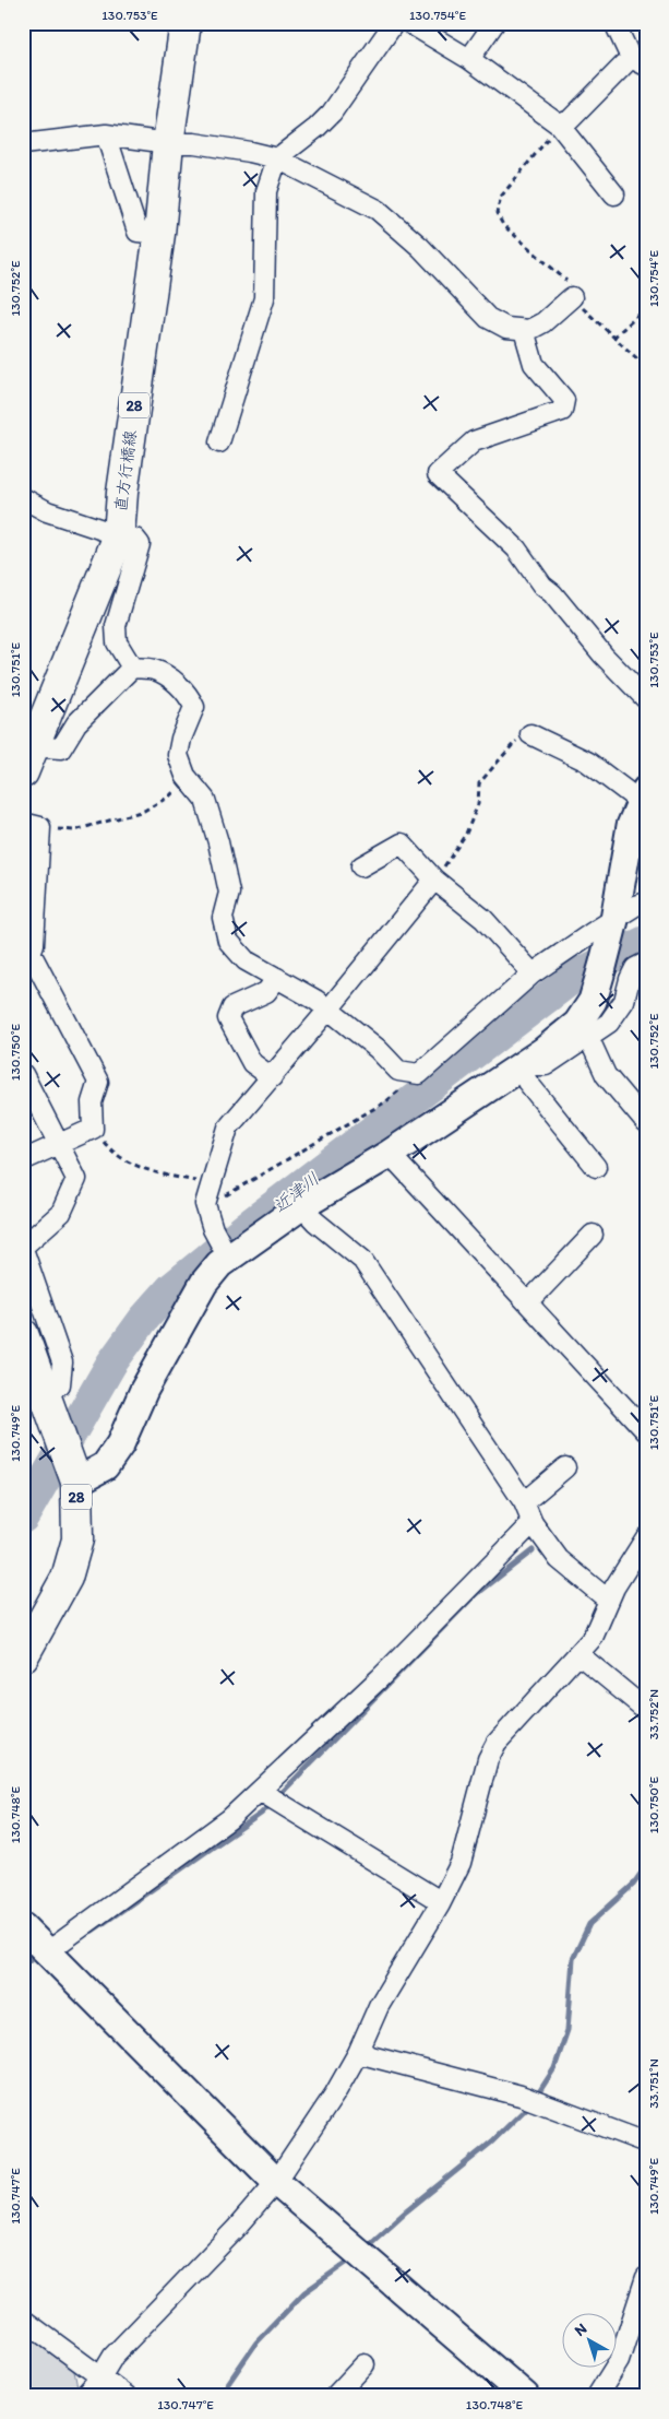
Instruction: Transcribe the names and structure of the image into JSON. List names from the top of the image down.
{
  "streets": {
    "main road": ["28", "直方行橋線"]
  },
  "water": ["近津川"],
  "north": "top left",
  "coordinates": [
    "130.753°E",
    "130.754°E",
    "130.752°E",
    "130.751°E",
    "130.750°E",
    "130.749°E",
    "33.752°N",
    "130.748°E",
    "33.751°N",
    "130.747°E"
  ]
}
